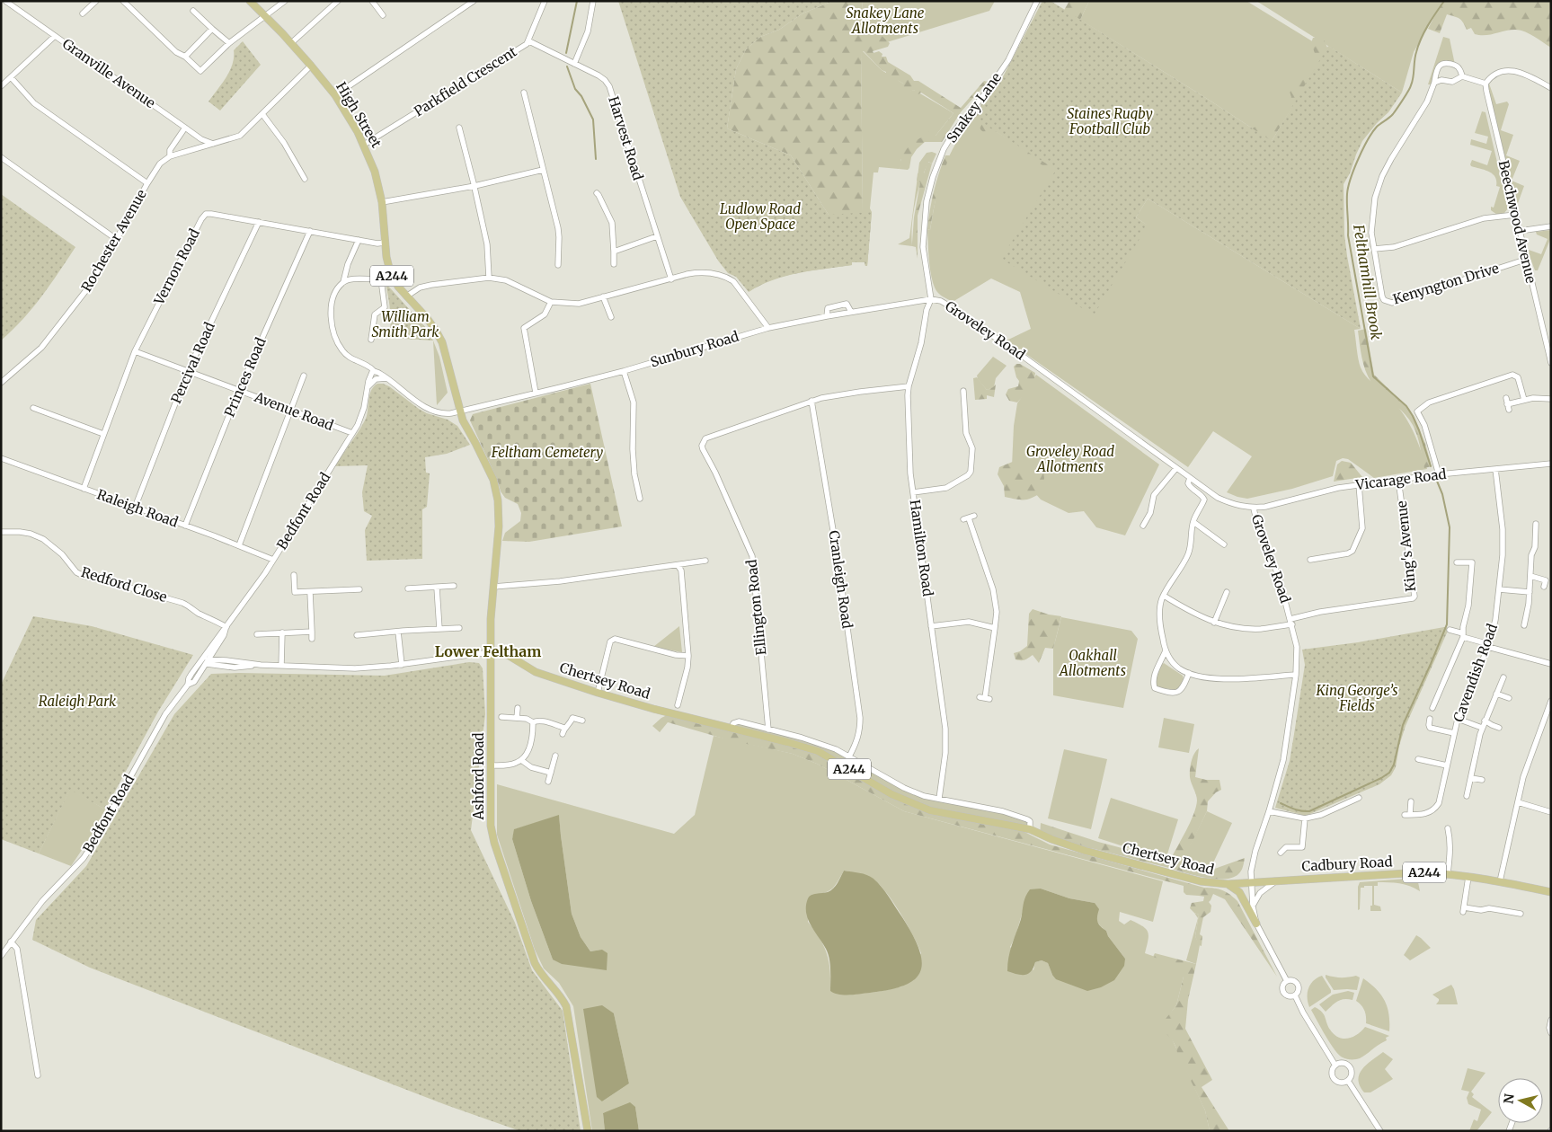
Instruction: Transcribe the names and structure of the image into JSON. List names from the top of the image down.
{
  "streets": {
    "main road": [
      "High Street",
      "A244",
      "Chertsey Road",
      "Ashford Road",
      "Cadbury Road"
    ],
    "street": [
      "Granville Avenue",
      "Parkfield Crescent",
      "Snakey Lane",
      "Harvest Road",
      "Beechwood Avenue",
      "Rochester Avenue",
      "Vernon Road",
      "Kenyngton Drive",
      "Groveley Road",
      "Sunbury Road",
      "Percival Road",
      "Princes Road",
      "Avenue Road",
      "Vicarage Road",
      "Raleigh Road",
      "Bedfont Road",
      "King's Avenue",
      "Hamilton Road",
      "Cranleigh Road",
      "Redford Close",
      "Ellington Road",
      "Cavendish Road"
    ]
  },
  "crossings": [
    ["Granville Avenue", "Rochester Avenue"],
    ["Parkfield Crescent", "High Street"],
    ["Parkfield Crescent", "Harvest Road"],
    ["Snakey Lane", "Groveley Road"],
    ["Snakey Lane", "Sunbury Road"],
    ["Snakey Lane", "Hamilton Road"],
    ["High Street", "Rochester Avenue"],
    ["High Street", "Vernon Road"],
    ["High Street", "Sunbury Road"],
    ["High Street", "Ashford Road"],
    ["Beechwood Avenue", "Kenyngton Drive"],
    ["Vernon Road", "Sunbury Road"],
    ["Vernon Road", "Percival Road"],
    ["Vernon Road", "Princes Road"],
    ["Vernon Road", "Avenue Road"],
    ["Vernon Road", "Raleigh Road"],
    ["Groveley Road", "Sunbury Road"],
    ["Groveley Road", "Vicarage Road"],
    ["Groveley Road", "King's Avenue"],
    ["Groveley Road", "Hamilton Road"],
    ["Groveley Road", "Chertsey Road"],
    ["Groveley Road", "Cadbury Road"],
    ["Sunbury Road", "Bedfont Road"],
    ["Sunbury Road", "Hamilton Road"],
    ["Sunbury Road", "Ashford Road"],
    ["Percival Road", "Avenue Road"],
    ["Percival Road", "Raleigh Road"],
    ["Princes Road", "Avenue Road"],
    ["Princes Road", "Raleigh Road"],
    ["Avenue Road", "Bedfont Road"],
    ["Vicarage Road", "King's Avenue"],
    ["Vicarage Road", "Cavendish Road"],
    ["Raleigh Road", "Bedfont Road"],
    ["Bedfont Road", "Redford Close"],
    ["Bedfont Road", "Chertsey Road"],
    ["Hamilton Road", "Chertsey Road"],
    ["Cranleigh Road", "Ellington Road"],
    ["Cranleigh Road", "Chertsey Road"],
    ["Ellington Road", "Chertsey Road"],
    ["Chertsey Road", "Ashford Road"],
    ["Chertsey Road", "Cadbury Road"]
  ],
  "districts": ["Lower Feltham"],
  "water": ["Felthamhill Brook"],
  "parks": [
    "Snakey Lane Allotments",
    "Staines Rugby Football Club",
    "Ludlow Road Open Space",
    "William Smith Park",
    "Groveley Road Allotments",
    "Feltham Cemetery",
    "Oakhall Allotments",
    "King George’s Fields",
    "Raleigh Park"
  ],
  "north": "left"
}
